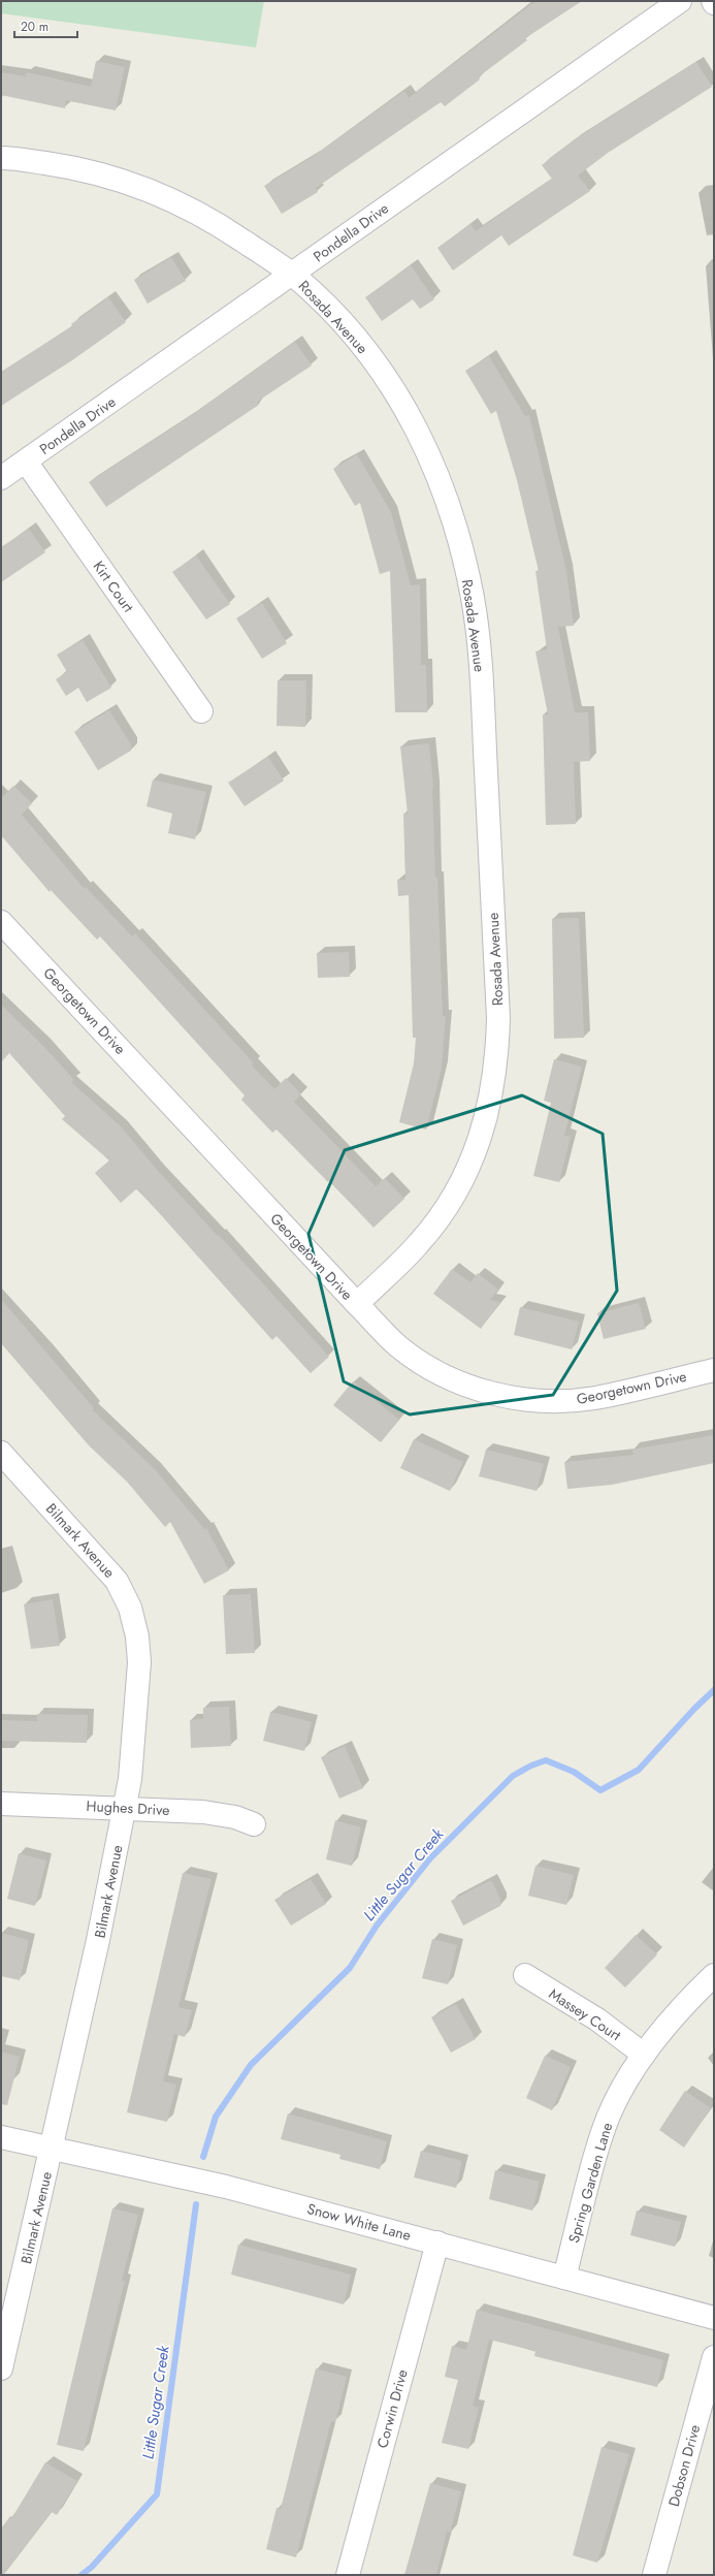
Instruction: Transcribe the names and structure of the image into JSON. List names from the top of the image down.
{
  "streets": {
    "street": [
      "Pondella Drive",
      "Rosada Avenue",
      "Kirt Court",
      "Georgetown Drive",
      "Bilmark Avenue",
      "Hughes Drive",
      "Massey Court",
      "Spring Garden Lane",
      "Snow White Lane",
      "Corwin Drive",
      "Dobson Drive"
    ]
  },
  "crossings": [
    ["Pondella Drive", "Rosada Avenue"],
    ["Pondella Drive", "Kirt Court"],
    ["Rosada Avenue", "Georgetown Drive"],
    ["Bilmark Avenue", "Hughes Drive"],
    ["Bilmark Avenue", "Snow White Lane"],
    ["Massey Court", "Spring Garden Lane"],
    ["Spring Garden Lane", "Snow White Lane"],
    ["Snow White Lane", "Corwin Drive"]
  ],
  "water": ["Little Sugar Creek"],
  "scale_bar": "20 m"
}
